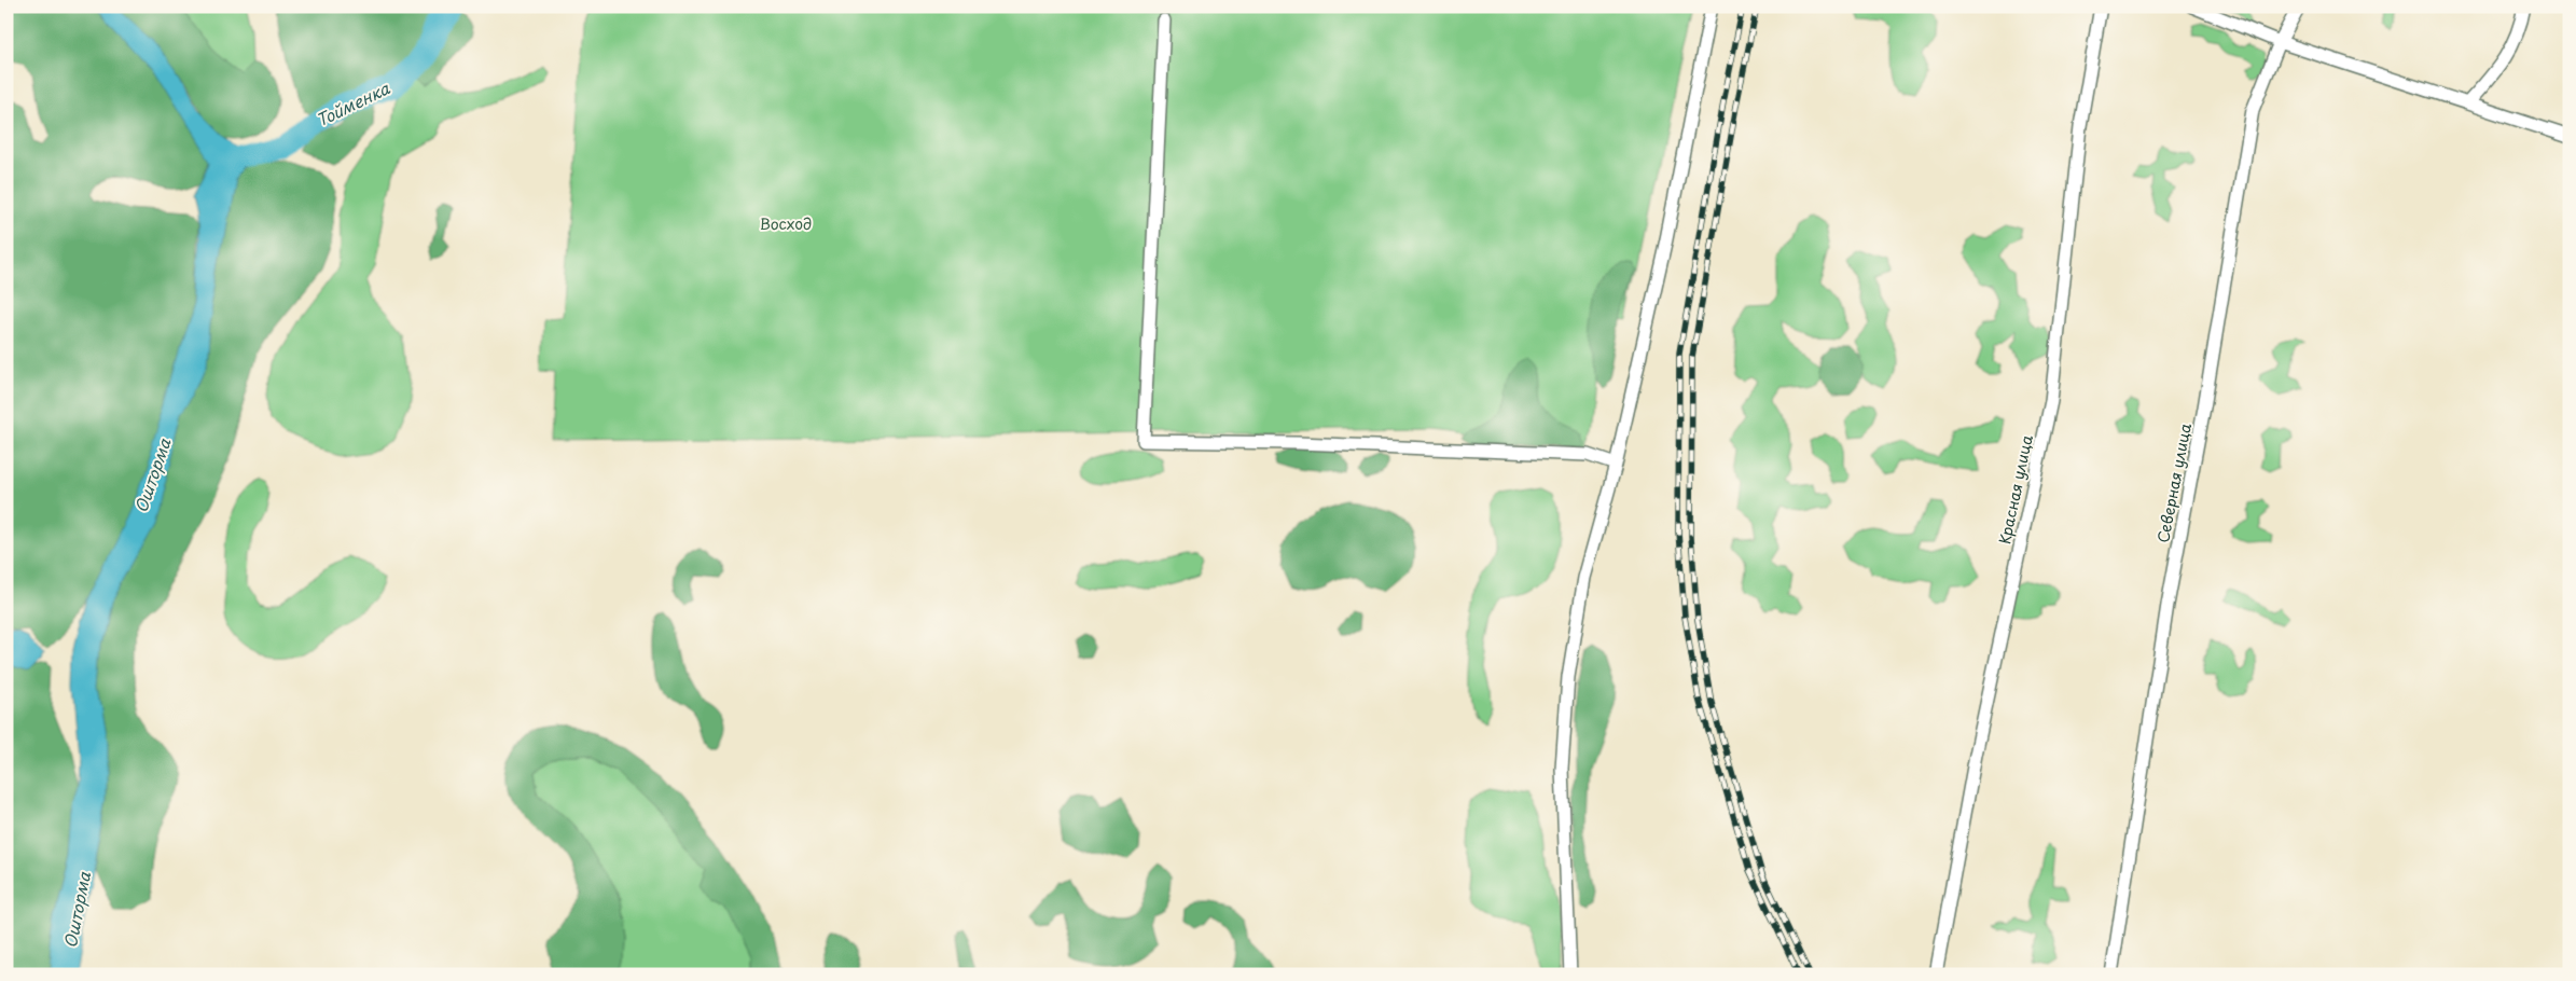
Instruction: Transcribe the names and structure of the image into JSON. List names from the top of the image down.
{
  "streets": {
    "street": ["Северная улица", "Красная улица"]
  },
  "water": ["Тойменка", "Ошторма"],
  "parks": ["Восход"]
}
